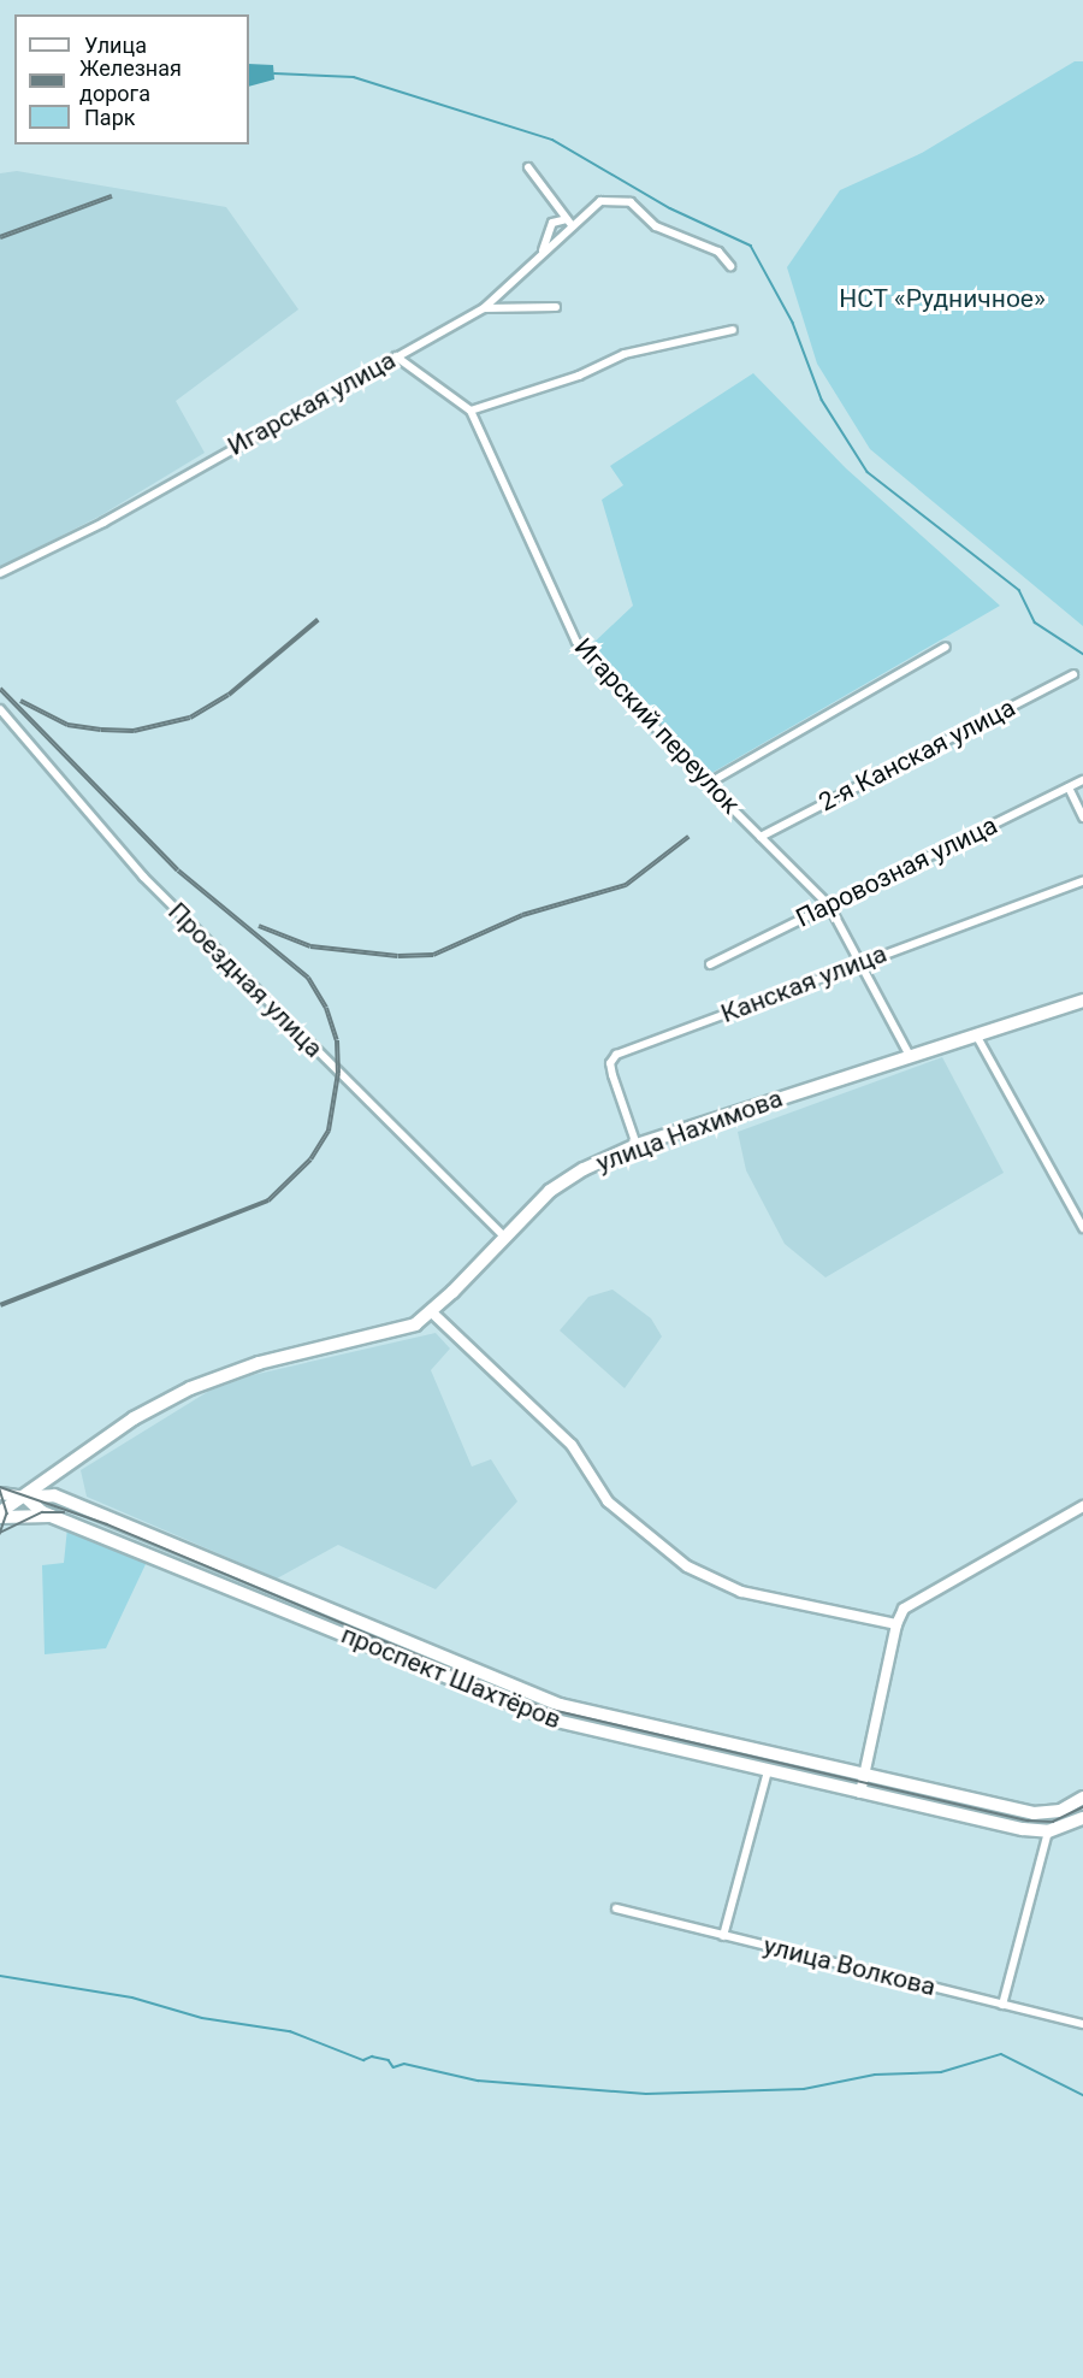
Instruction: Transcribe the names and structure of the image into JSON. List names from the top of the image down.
{
  "streets": {
    "main road": ["улица Нахимова", "проспект Шахтёров"],
    "street": [
      "Игарская улица",
      "Игарский переулок",
      "2-я Канская улица",
      "Паровозная улица",
      "Проездная улица",
      "Канская улица",
      "улица Волкова"
    ]
  },
  "crossings": [
    ["Игарская улица", "Игарский переулок"],
    ["Игарский переулок", "2-я Канская улица"],
    ["Игарский переулок", "Паровозная улица"],
    ["Игарский переулок", "Канская улица"],
    ["Игарский переулок", "улица Нахимова"],
    ["Проездная улица", "улица Нахимова"],
    ["Канская улица", "улица Нахимова"],
    ["улица Нахимова", "проспект Шахтёров"]
  ],
  "parks": ["НСТ «Рудничное»"],
  "legend": ["Улица", "Железная дорога", "Парк"]
}
